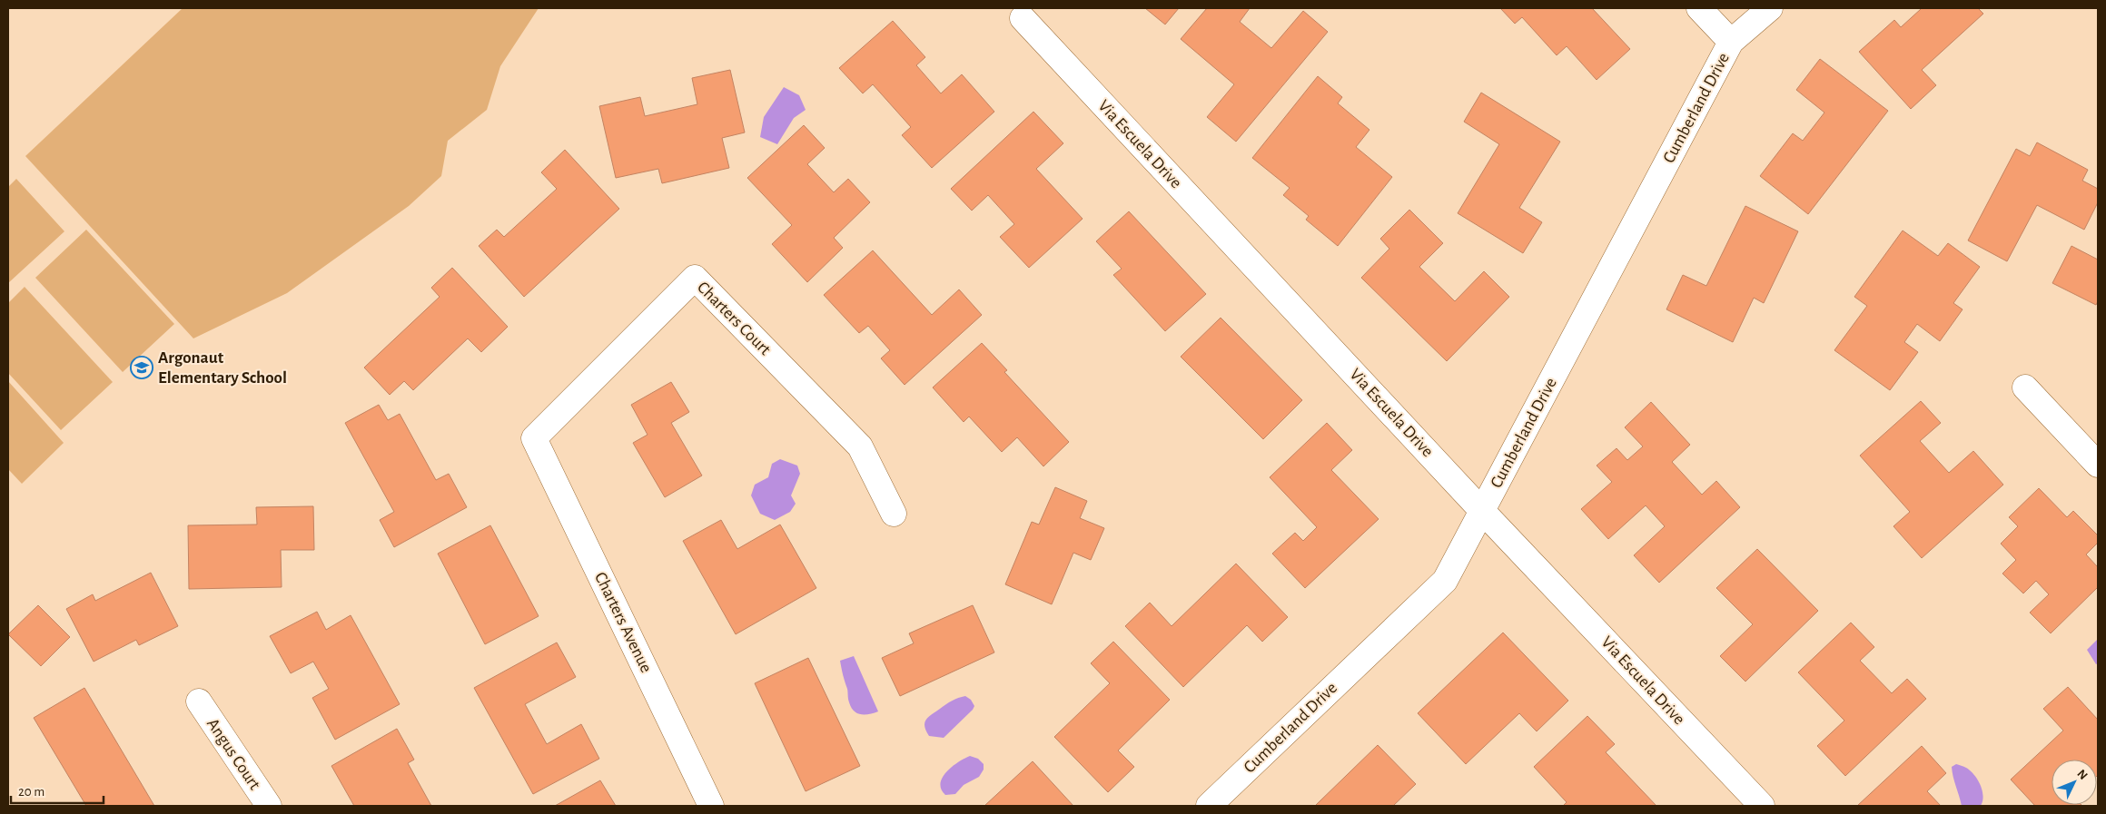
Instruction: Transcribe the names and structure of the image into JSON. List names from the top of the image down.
{
  "streets": {
    "street": [
      "Cumberland Drive",
      "Via Escuela Drive",
      "Charters Court",
      "Charters Avenue",
      "Angus Court"
    ]
  },
  "crossings": [
    ["Cumberland Drive", "Via Escuela Drive"],
    ["Charters Court", "Charters Avenue"]
  ],
  "places": {
    "school or university": ["Argonaut Elementary School"]
  },
  "scale_bar": "20 m",
  "north": "top right"
}
